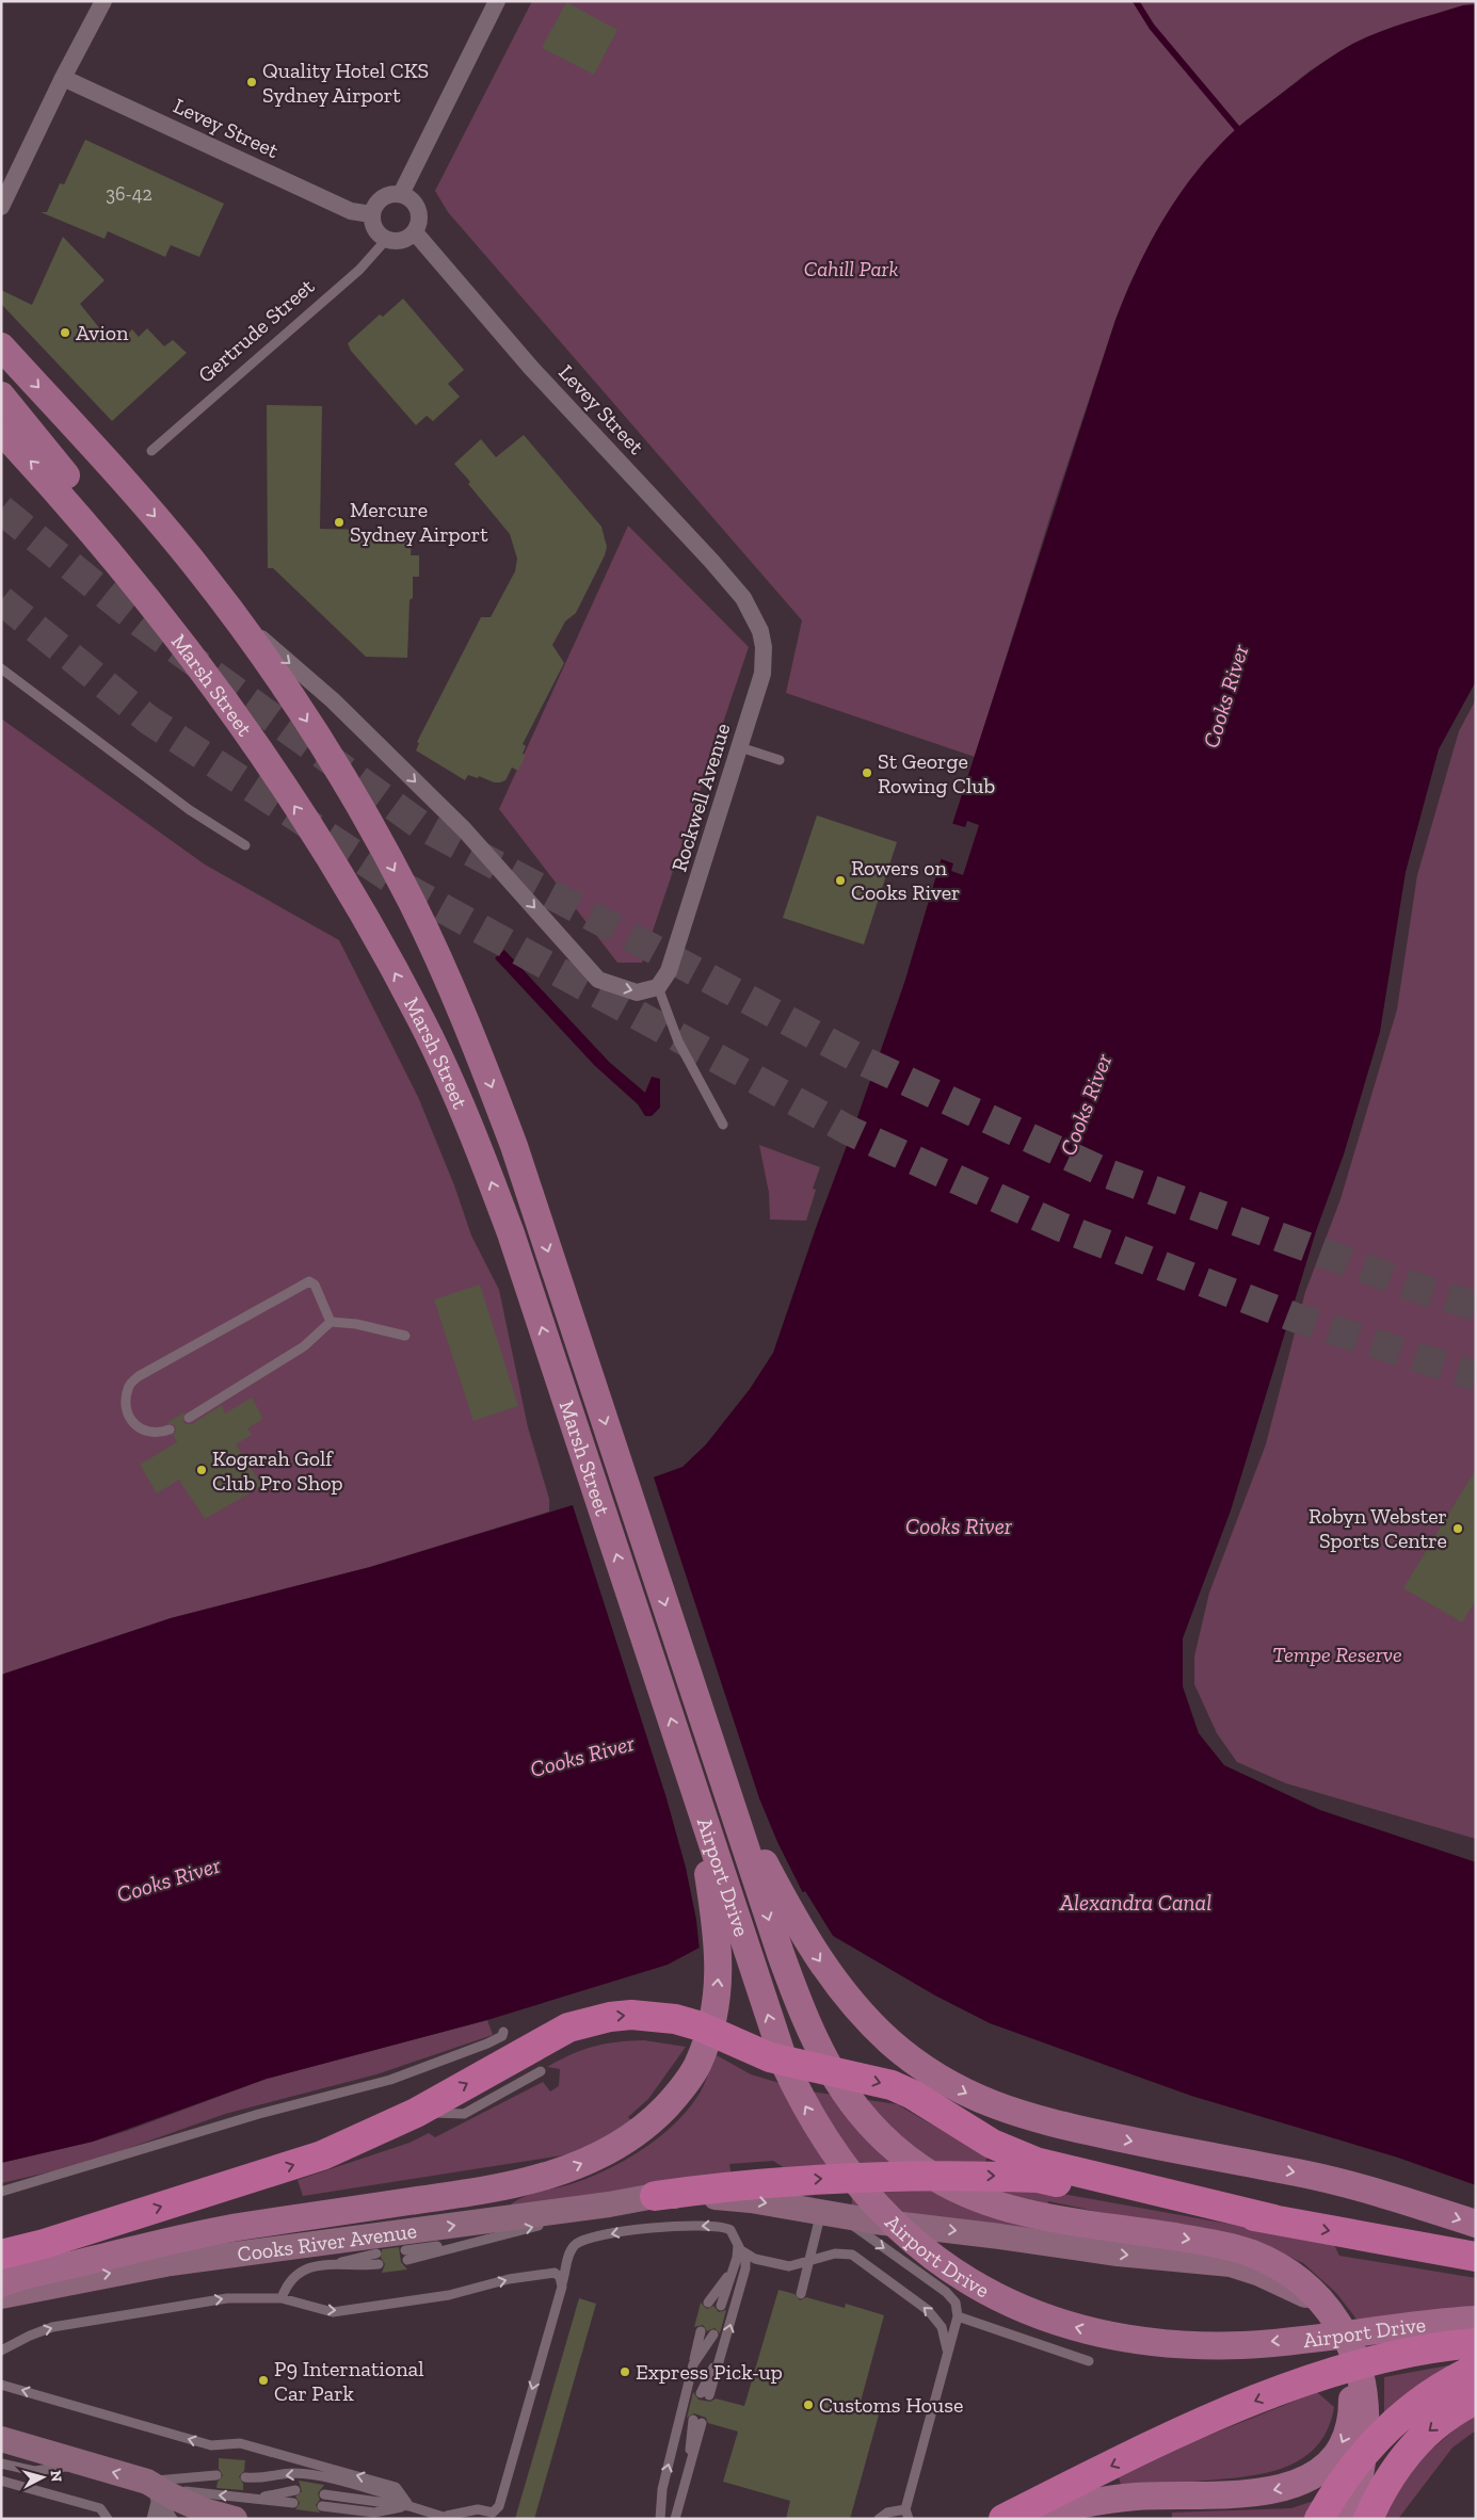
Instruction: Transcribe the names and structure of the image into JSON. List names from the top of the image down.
{
  "streets": {
    "main road": ["Marsh Street", "Airport Drive"],
    "street": ["Levey Street", "Rockwell Avenue", "Cooks River Avenue"],
    "lane": ["Gertrude Street"]
  },
  "crossings": [
    ["Levey Street", "Gertrude Street"],
    ["Levey Street", "Rockwell Avenue"],
    ["Marsh Street", "Rockwell Avenue"],
    ["Marsh Street", "Airport Drive"]
  ],
  "one_way": ["Cooks River Avenue"],
  "water": ["Cooks River", "Alexandra Canal"],
  "parks": ["Cahill Park", "Tempe Reserve"],
  "places": [
    "Quality Hotel CKS Sydney Airport",
    "Avion",
    "Mercure Sydney Airport",
    "St George Rowing Club",
    "Rowers on Cooks River",
    "Kogarah Golf Club Pro Shop",
    "Robyn Webster Sports Centre",
    "Express Pick-up",
    "P9 International Car Park",
    "Customs House"
  ],
  "house_numbers": ["36-42"],
  "north": "right"
}
